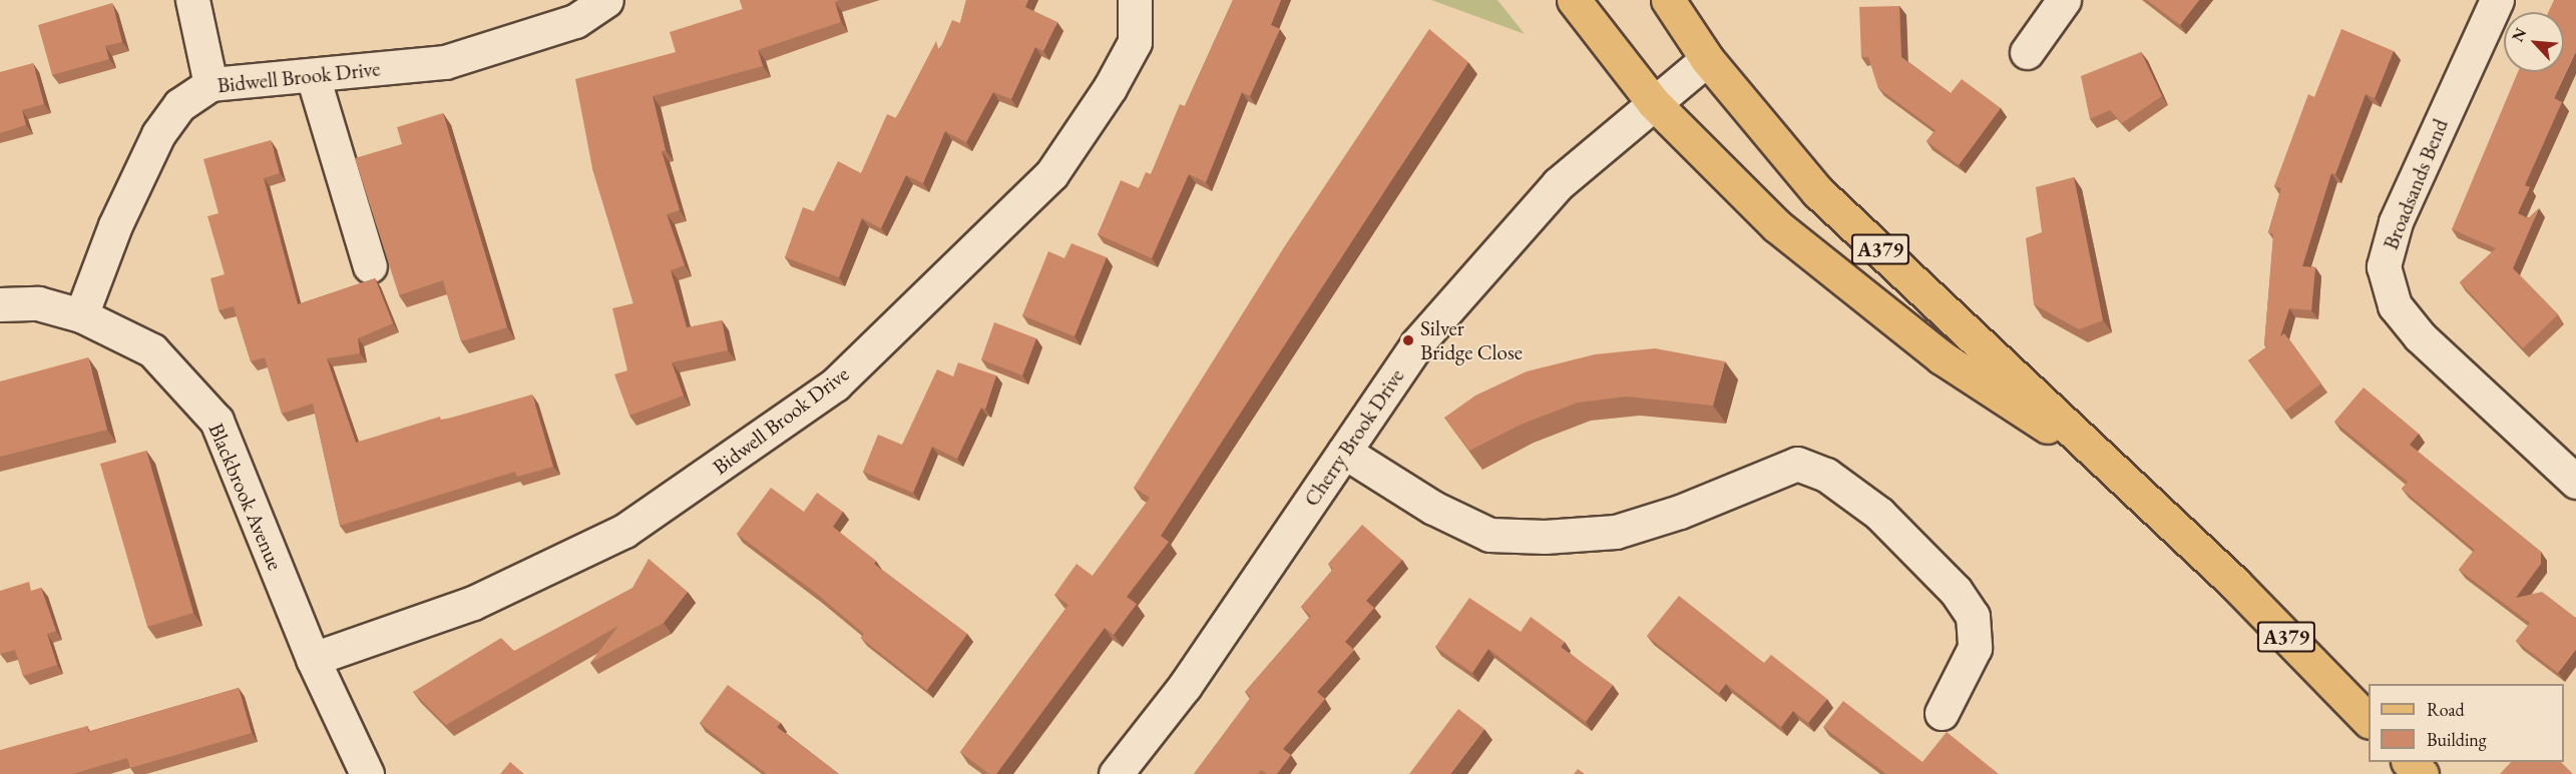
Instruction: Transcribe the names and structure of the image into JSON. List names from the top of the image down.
{
  "streets": {
    "main road": ["A379"],
    "street": [
      "Bidwell Brook Drive",
      "Broadsands Bend",
      "Cherry Brook Drive",
      "Blackbrook Avenue"
    ]
  },
  "crossings": [
    ["Bidwell Brook Drive", "Blackbrook Avenue"],
    ["A379", "Cherry Brook Drive"]
  ],
  "places": ["Silver Bridge Close"],
  "legend": ["Road", "Building"],
  "north": "top left"
}
